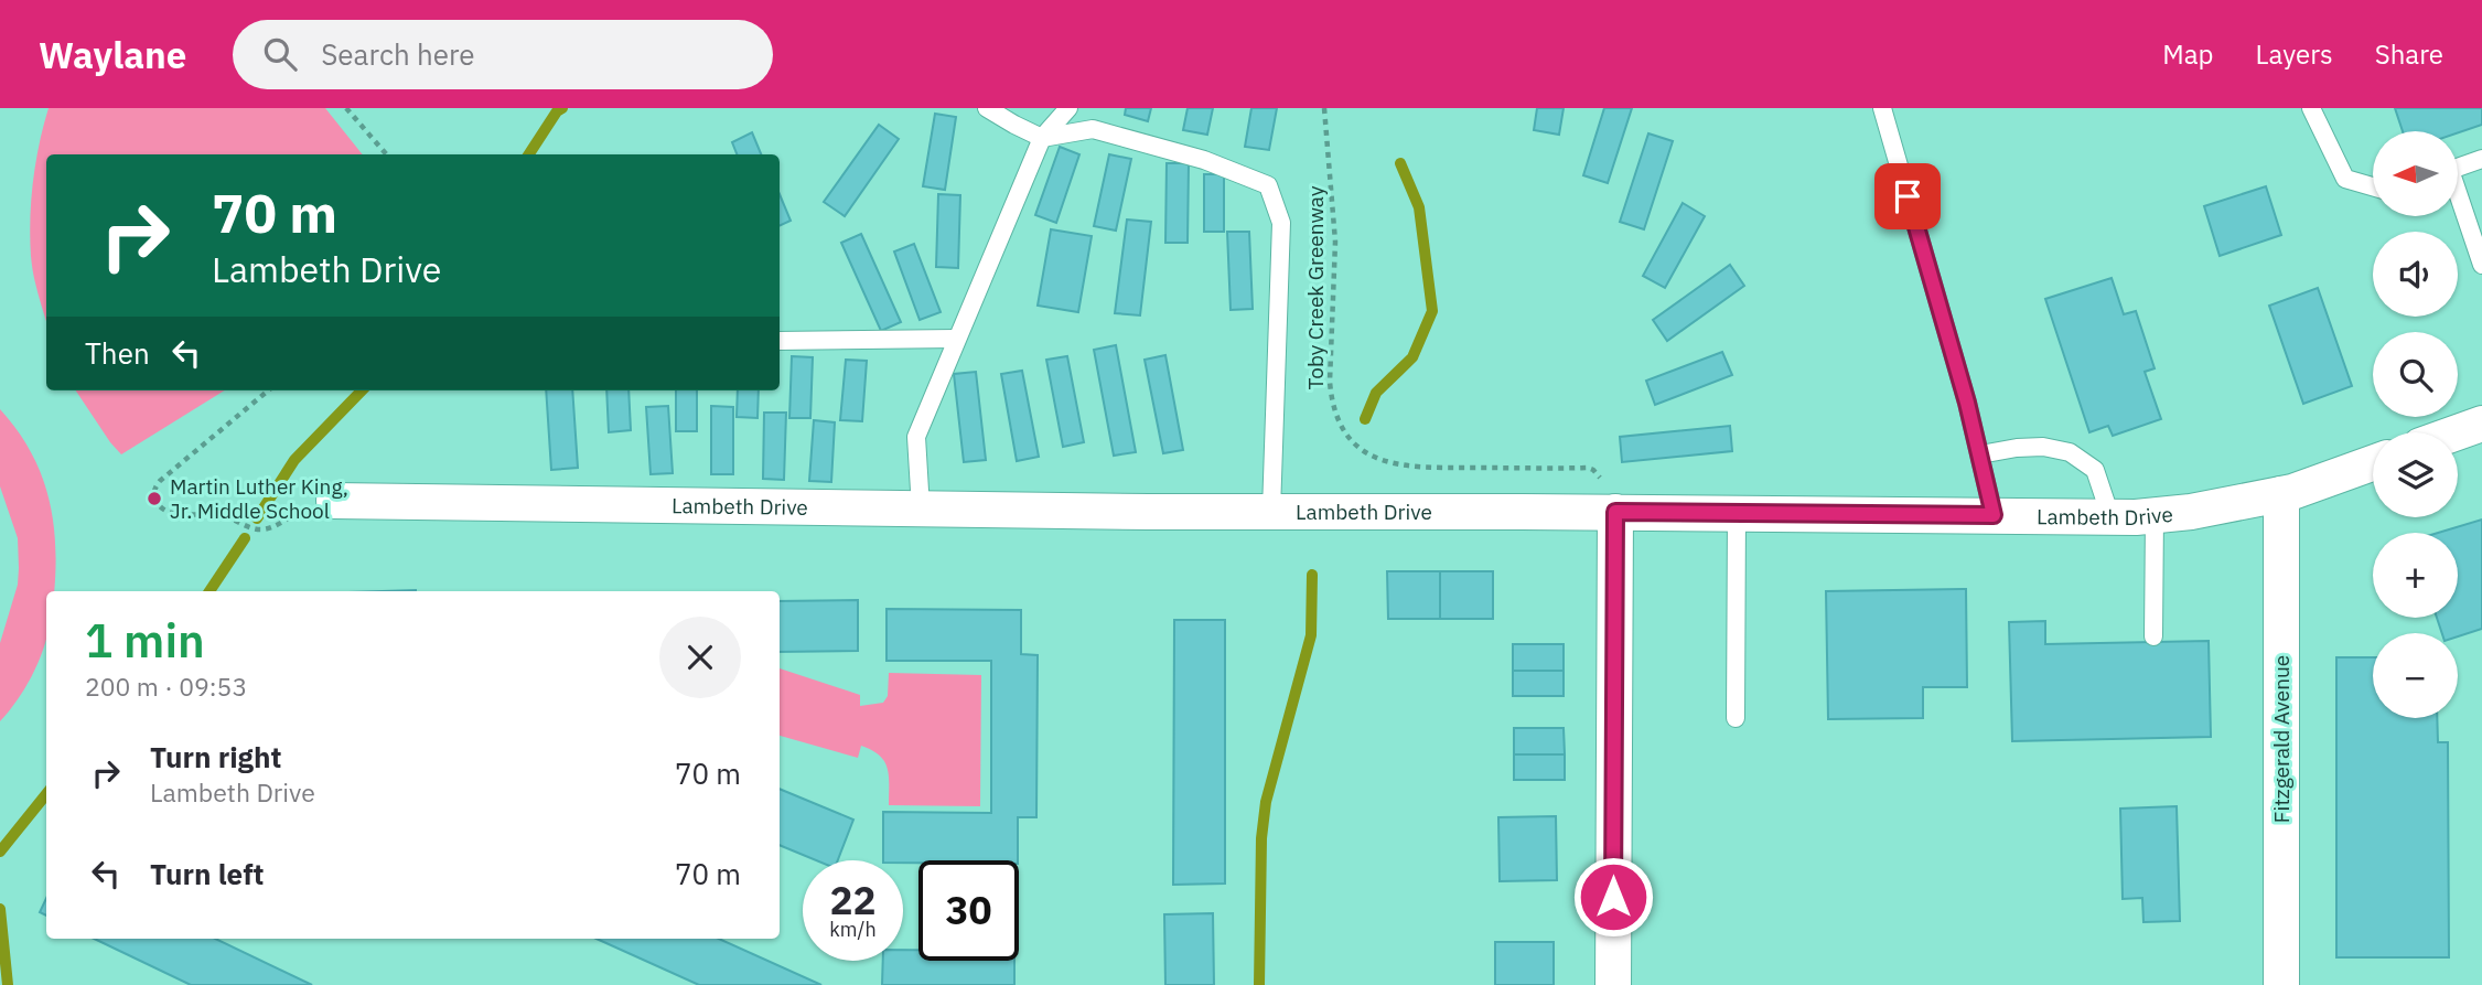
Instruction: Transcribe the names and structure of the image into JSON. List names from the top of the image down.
{
  "streets": {
    "street": ["Lambeth Drive", "Fitzgerald Avenue"],
    "path": ["Toby Creek Greenway"]
  },
  "crossings": [
    ["Lambeth Drive", "Fitzgerald Avenue"]
  ],
  "places": ["Martin Luther King, Jr. Middle School"],
  "north": "left",
  "page": {
    "header": "Waylane",
    "search": "Search here",
    "nav": ["Map", "Layers", "Share"],
    "map_buttons": ["+", "−"],
    "turn": ["70 m", "Lambeth Drive"],
    "then": "Then",
    "heading": ["1 min", "200 m · 09:53"],
    "list": [
      {
        "name": "Turn right",
        "note": "Lambeth Drive",
        "value": "70 m"
      },
      {
        "name": "Turn left",
        "value": "70 m"
      }
    ],
    "speed": "22 km/h",
    "limit": "30"
  }
}
